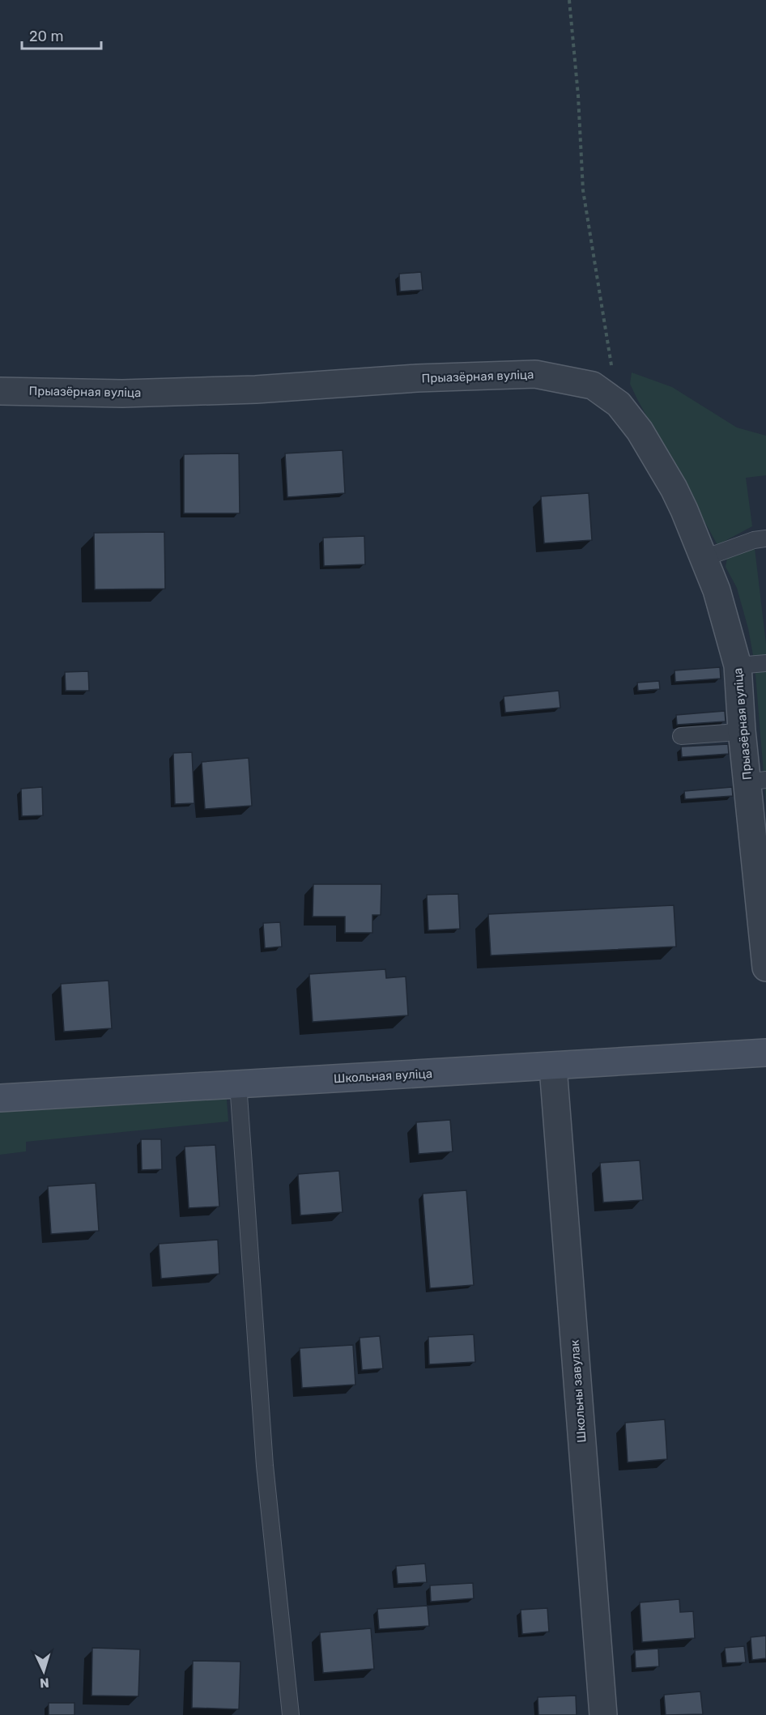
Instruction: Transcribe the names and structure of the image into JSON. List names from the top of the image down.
{
  "streets": {
    "main road": ["Школьная вуліца"],
    "street": ["Прыазёрная вуліца", "Школьны завулак"]
  },
  "crossings": [
    ["Школьная вуліца", "Школьны завулак"]
  ],
  "scale_bar": "20 m",
  "north": "bottom"
}
